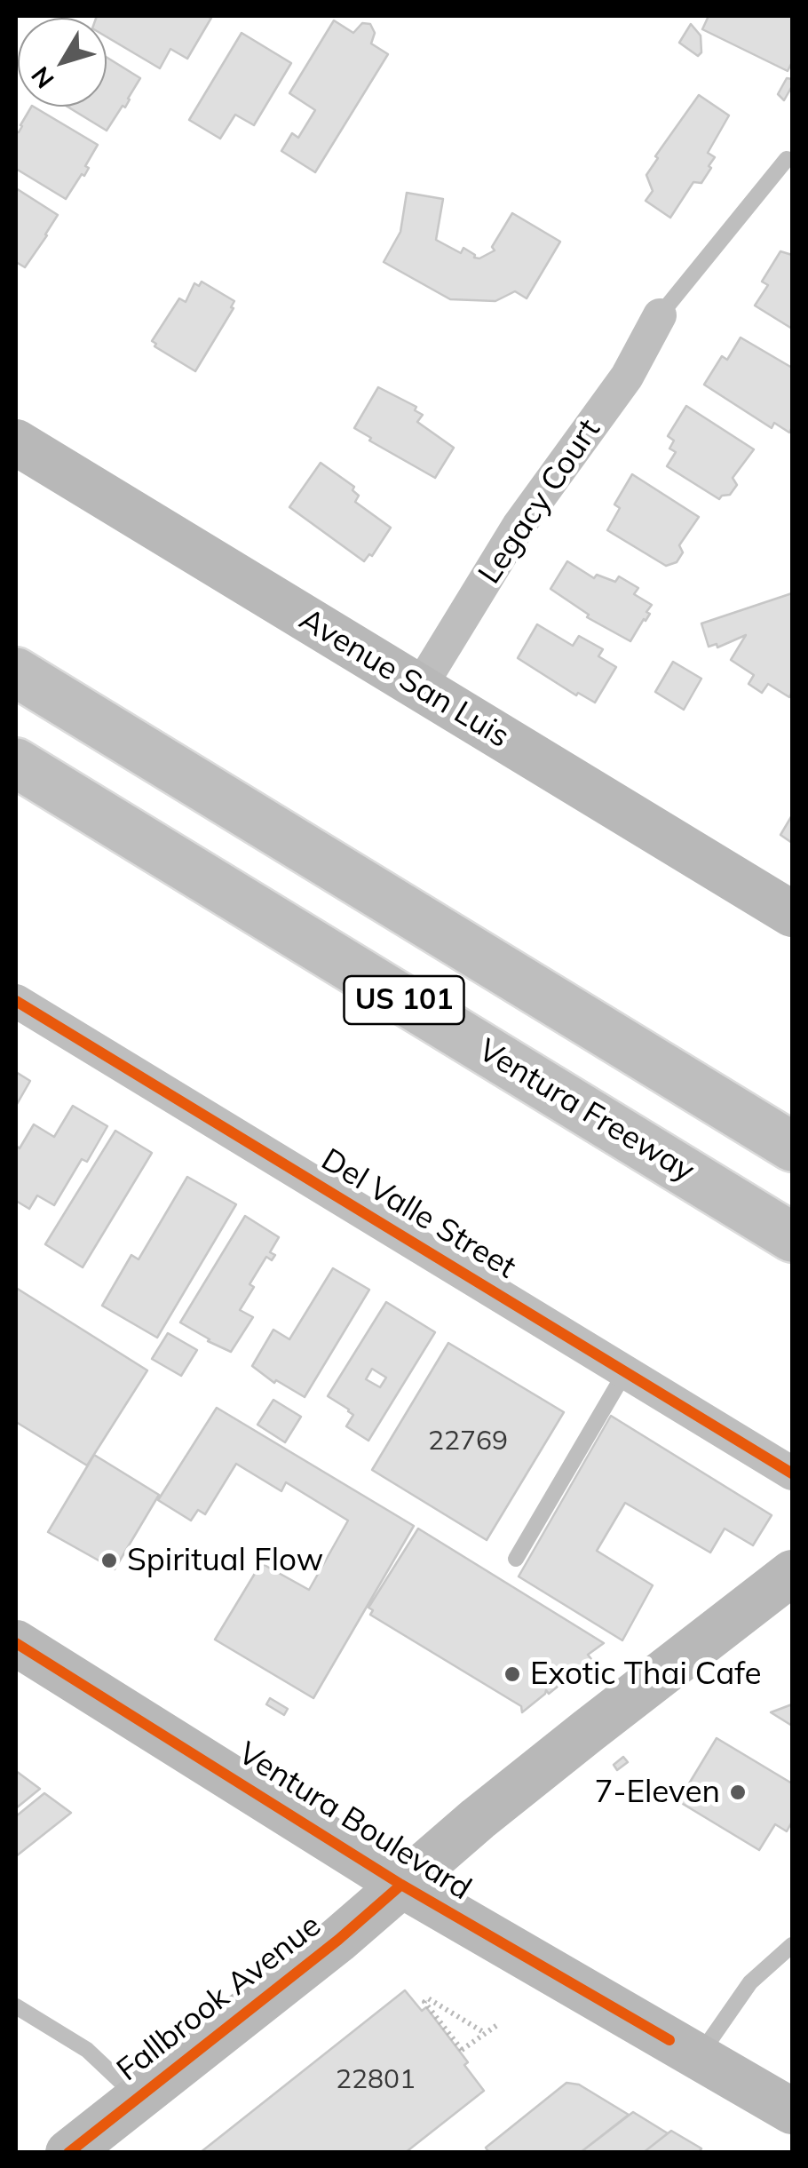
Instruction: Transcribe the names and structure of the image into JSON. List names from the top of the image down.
{
  "streets": {
    "highway": ["US 101", "Ventura Freeway"],
    "street": [
      "Legacy Court",
      "Avenue San Luis",
      "Del Valle Street",
      "Ventura Boulevard",
      "Fallbrook Avenue"
    ]
  },
  "crossings": [
    ["Legacy Court", "Avenue San Luis"],
    ["Ventura Boulevard", "Fallbrook Avenue"]
  ],
  "places": ["Spiritual Flow", "Exotic Thai Cafe", "7-Eleven"],
  "house_numbers": ["22769", "22801"],
  "north": "bottom left"
}
